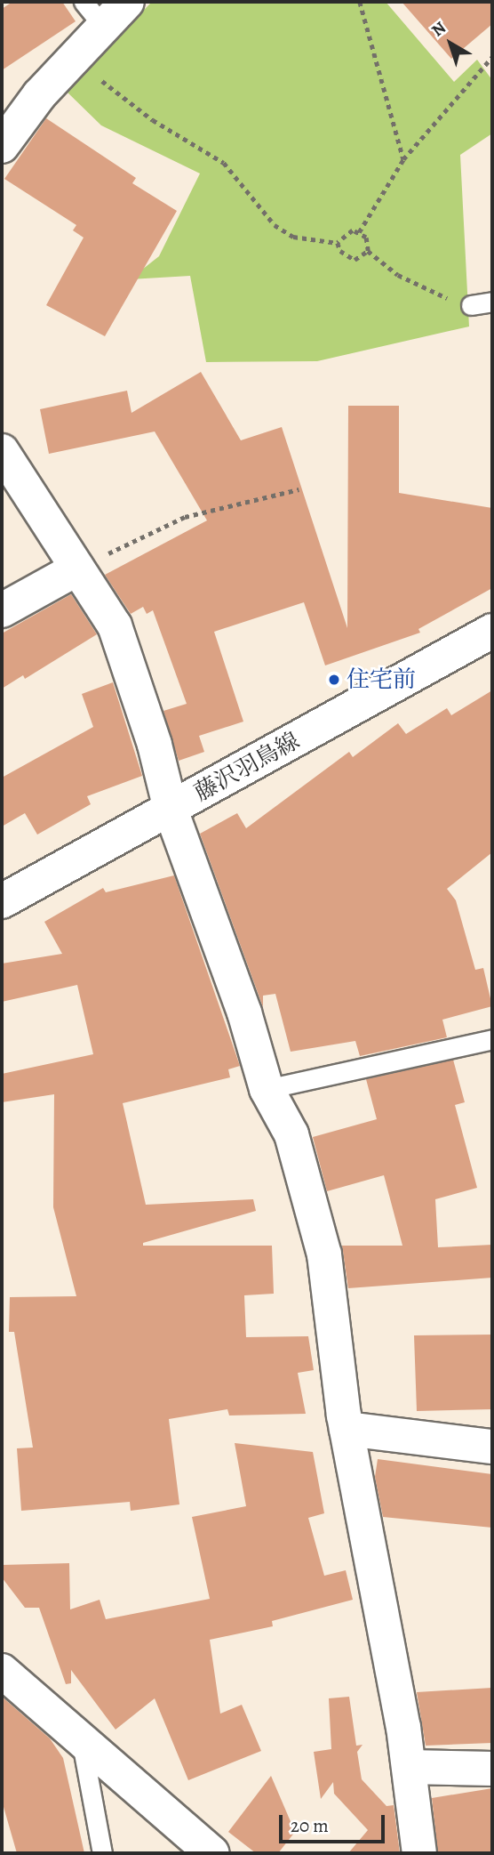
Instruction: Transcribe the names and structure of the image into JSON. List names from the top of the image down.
{
  "streets": {
    "street": ["藤沢羽鳥線"]
  },
  "places": ["住宅前"],
  "scale_bar": "20 m",
  "north": "top left"
}
